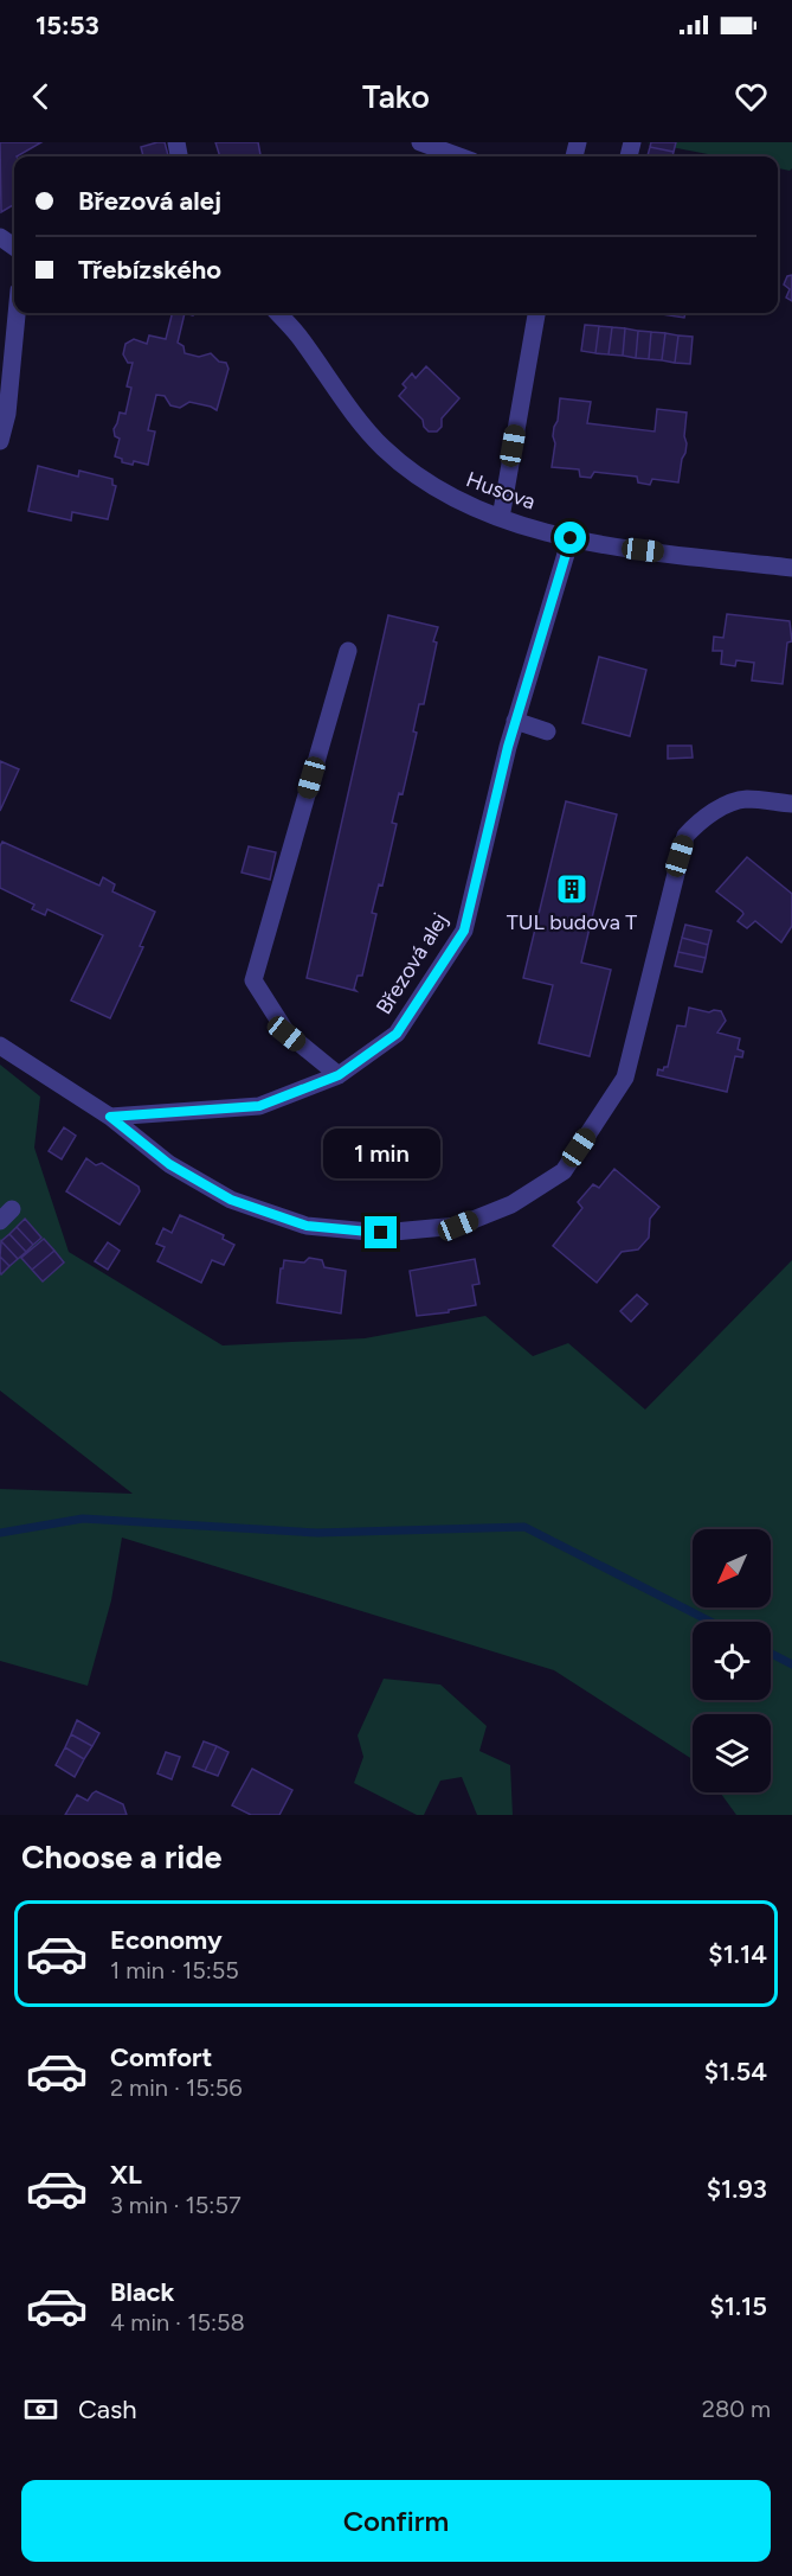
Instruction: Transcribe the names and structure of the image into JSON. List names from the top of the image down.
{
  "streets": {
    "street": ["Husova", "Březová alej"]
  },
  "crossings": [
    ["Husova", "Březová alej"]
  ],
  "places": {
    "building": ["TUL budova T"]
  },
  "north": "bottom left",
  "page": {
    "status": "15:53",
    "header": "Tako",
    "banner": ["Březová alej", "Třebízského"],
    "bubble": "1 min",
    "heading": "Choose a ride",
    "list": [
      {
        "name": "Economy",
        "note": "1 min · 15:55",
        "value": "$1.14"
      },
      {
        "name": "Comfort",
        "note": "2 min · 15:56",
        "value": "$1.54"
      },
      {
        "name": "XL",
        "note": "3 min · 15:57",
        "value": "$1.93"
      },
      {
        "name": "Black",
        "note": "4 min · 15:58",
        "value": "$1.15"
      }
    ],
    "pay": ["Cash", "280 m"],
    "buttons": "Confirm"
  }
}
